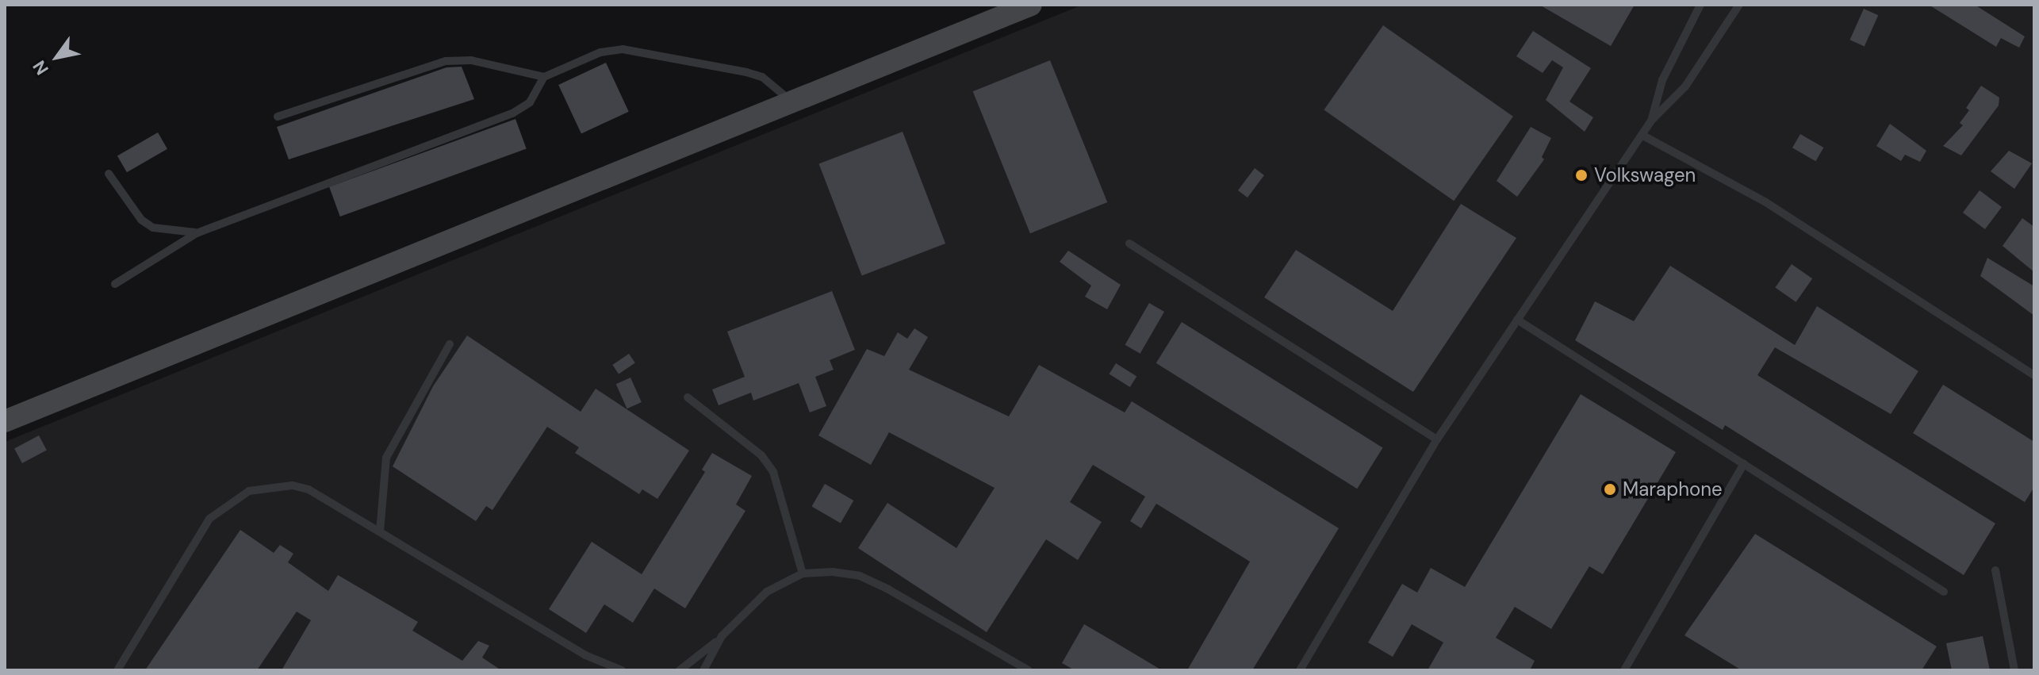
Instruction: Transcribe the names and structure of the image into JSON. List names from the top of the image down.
{
  "places": ["Volkswagen", "Maraphone"],
  "north": "bottom left"
}
